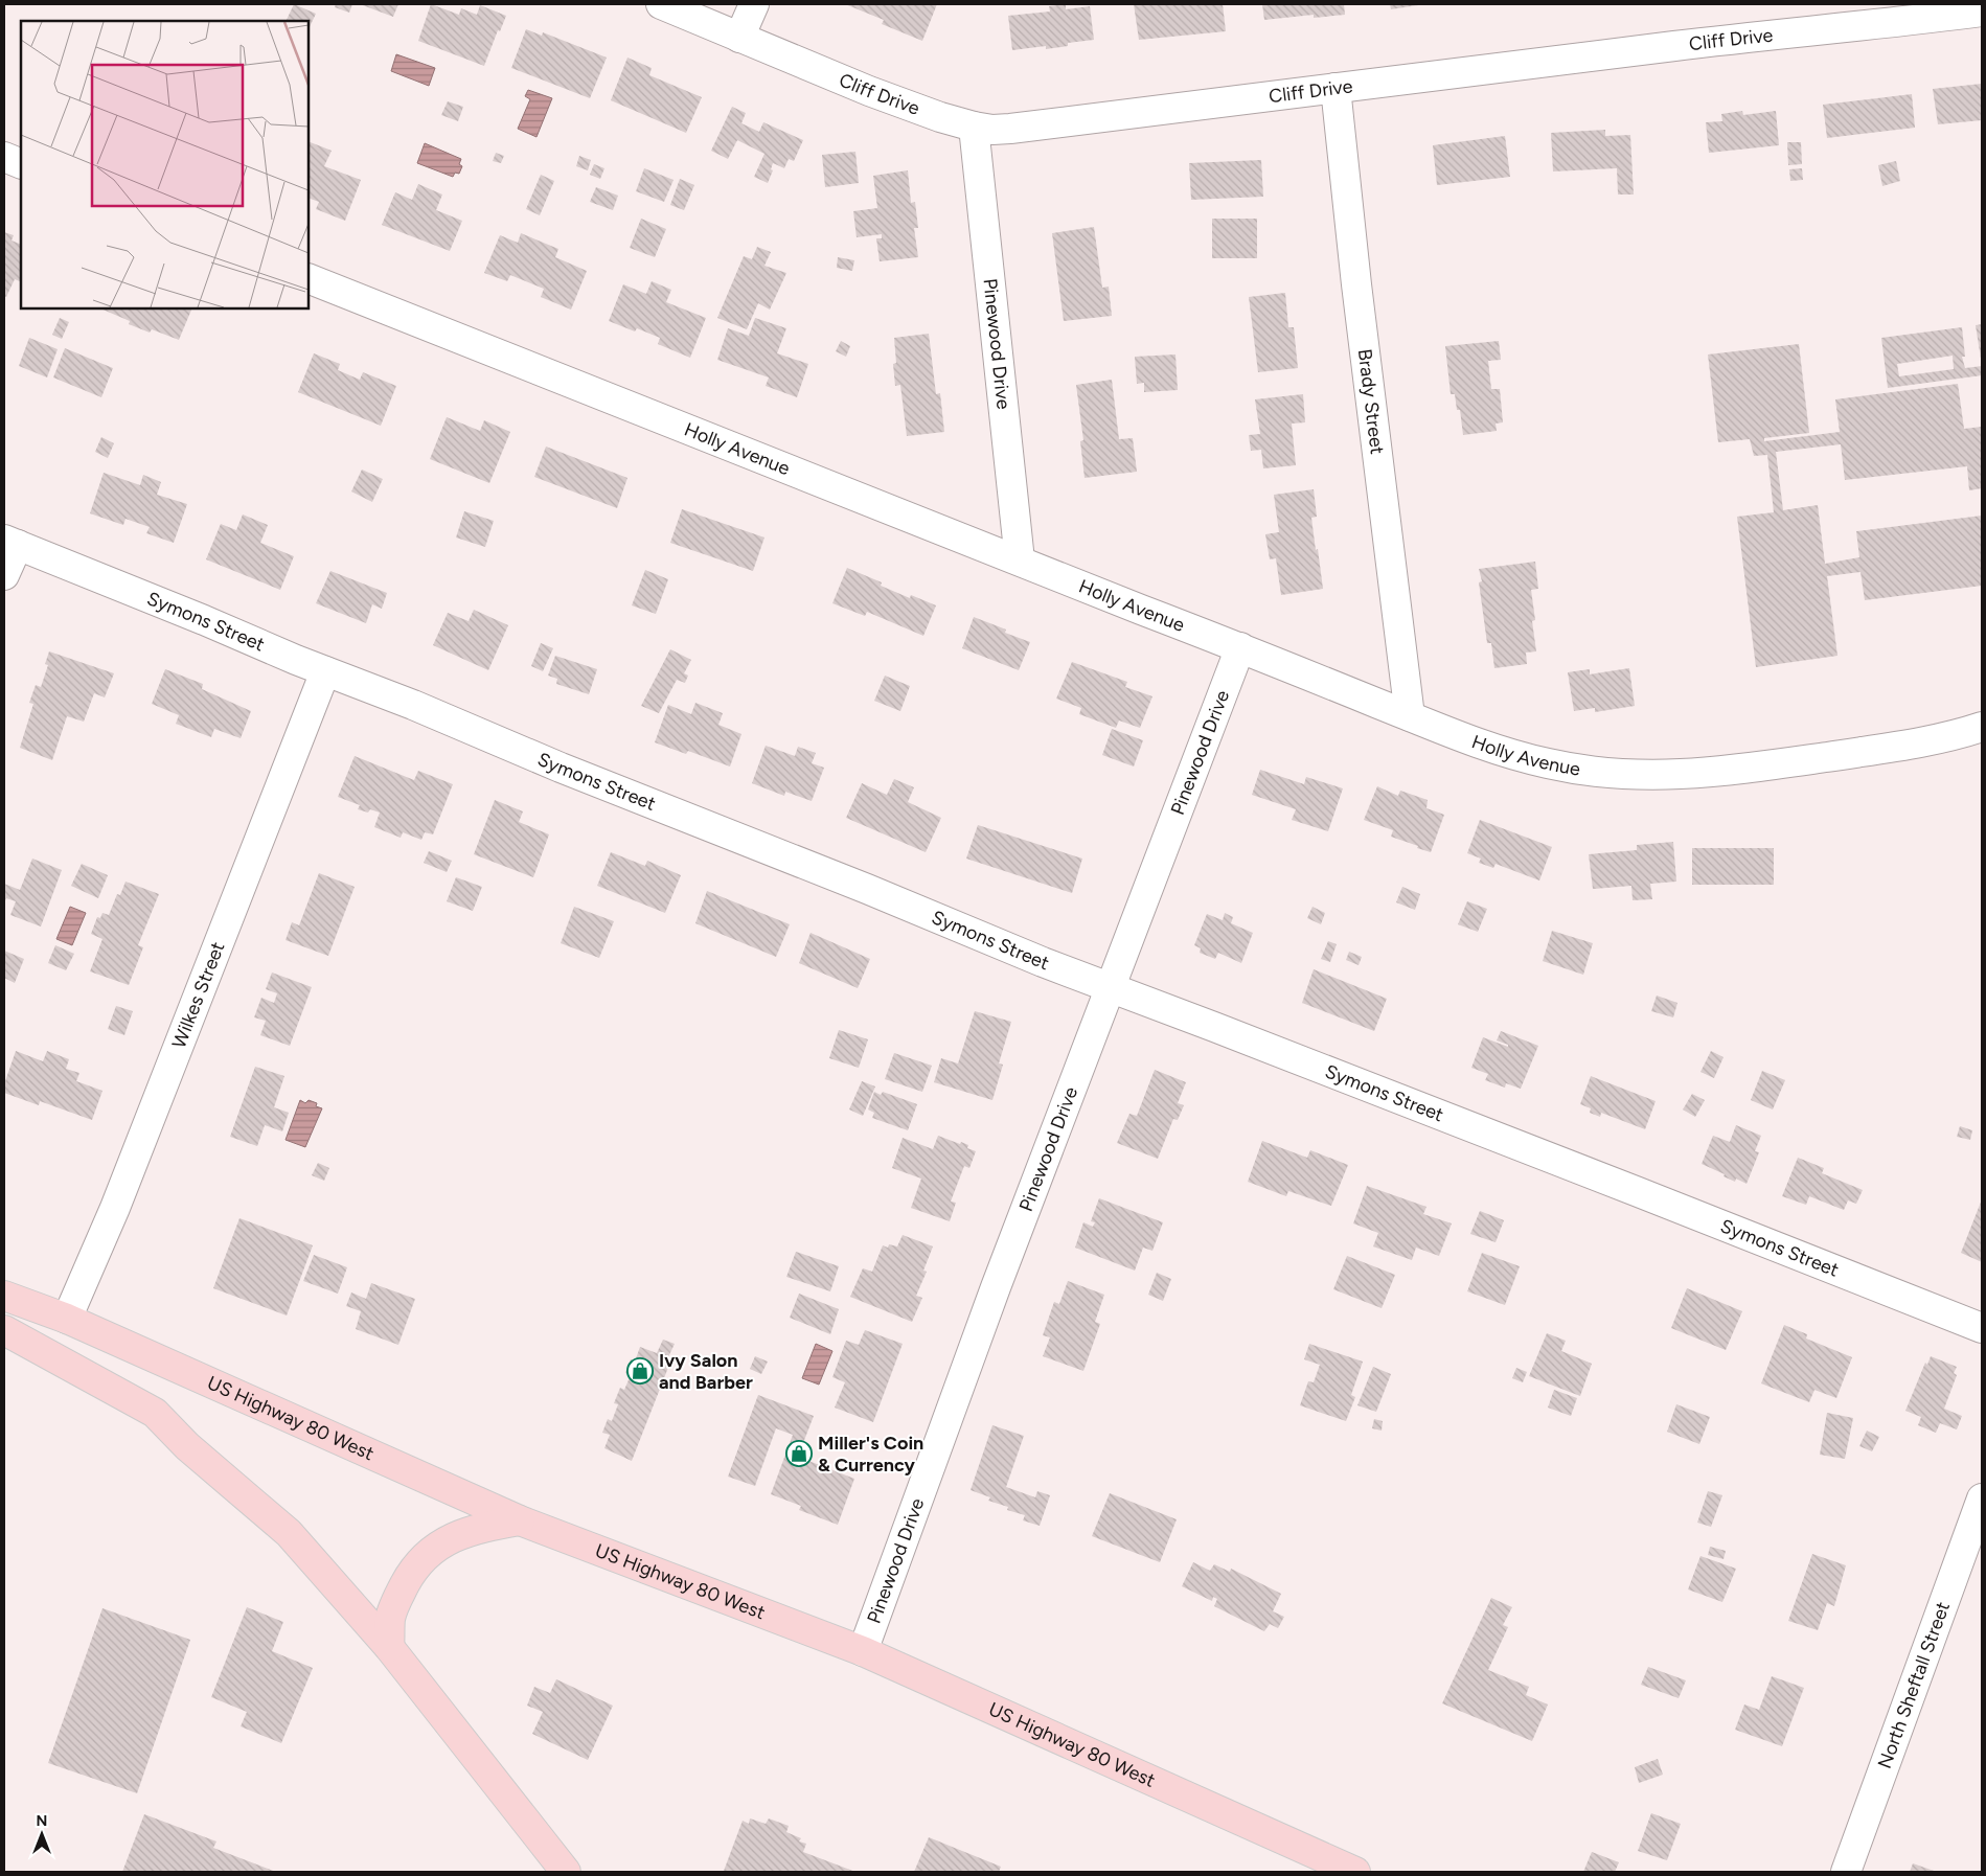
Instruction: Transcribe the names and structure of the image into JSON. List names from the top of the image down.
{
  "streets": {
    "main road": ["US Highway 80 West"],
    "street": [
      "Cliff Drive",
      "Pinewood Drive",
      "Brady Street",
      "Holly Avenue",
      "Symons Street",
      "Wilkes Street",
      "North Sheftall Street"
    ]
  },
  "crossings": [
    ["Cliff Drive", "Pinewood Drive"],
    ["Cliff Drive", "Brady Street"],
    ["Pinewood Drive", "Holly Avenue"],
    ["Pinewood Drive", "Symons Street"],
    ["Pinewood Drive", "US Highway 80 West"],
    ["Brady Street", "Holly Avenue"],
    ["Symons Street", "Wilkes Street"],
    ["Wilkes Street", "US Highway 80 West"]
  ],
  "places": {
    "shop": ["Ivy Salon and Barber", "Miller's Coin & Currency"]
  },
  "north": "top"
}
